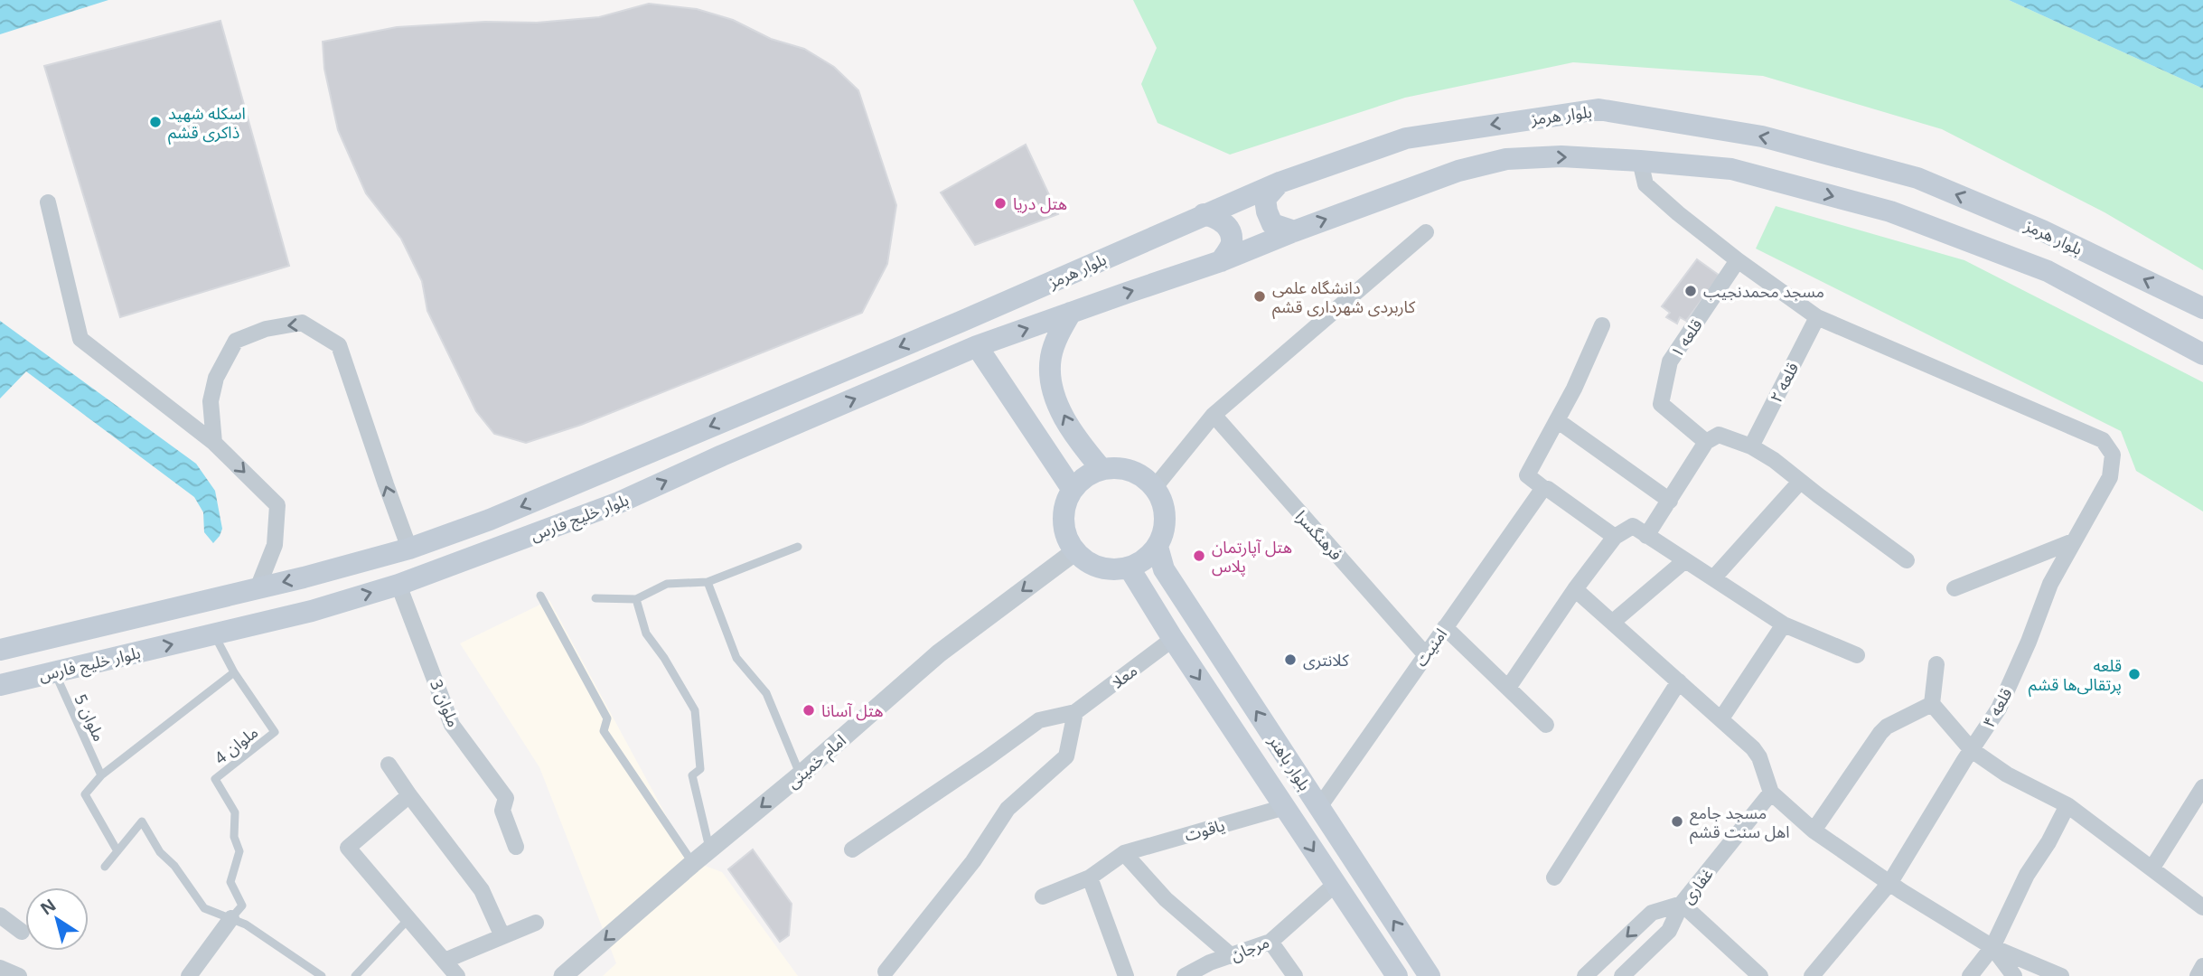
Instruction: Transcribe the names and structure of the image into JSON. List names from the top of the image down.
{
  "streets": {
    "main road": ["بلوار هرمز", "بلوار خلیج فارس", "بلوار باهنر"],
    "street": [
      "قلعه ۱",
      "قلعه ۲",
      "فرهنگسرا",
      "امنیت",
      "معلا",
      "ملوان 3",
      "قلعه ۴",
      "امام خمینی",
      "یاقوت",
      "غفاری",
      "مرجان"
    ],
    "lane": ["ملوان 5", "ملوان 4"]
  },
  "crossings": [
    ["بلوار هرمز", "بلوار خلیج فارس"],
    ["قلعه ۲", "قلعه ۴"],
    ["بلوار خلیج فارس", "ملوان 3"],
    ["بلوار خلیج فارس", "ملوان 5"],
    ["بلوار خلیج فارس", "ملوان 4"],
    ["فرهنگسرا", "امنیت"],
    ["امنیت", "بلوار باهنر"],
    ["معلا", "بلوار باهنر"],
    ["امام خمینی", "بلوار باهنر"],
    ["بلوار باهنر", "یاقوت"],
    ["بلوار باهنر", "مرجان"]
  ],
  "places": [
    "اسکله شهید ذاکری قشم",
    "هتل دریا",
    "مسجد محمدنجیب",
    "دانشگاه علمی کاربردی شهرداری قشم",
    "هتل آپارتمان پلاس",
    "کلانتری",
    "قلعه پرتقالی‌ها قشم",
    "هتل آسانا",
    "مسجد جامع اهل سنت قشم"
  ],
  "north": "top left"
}
